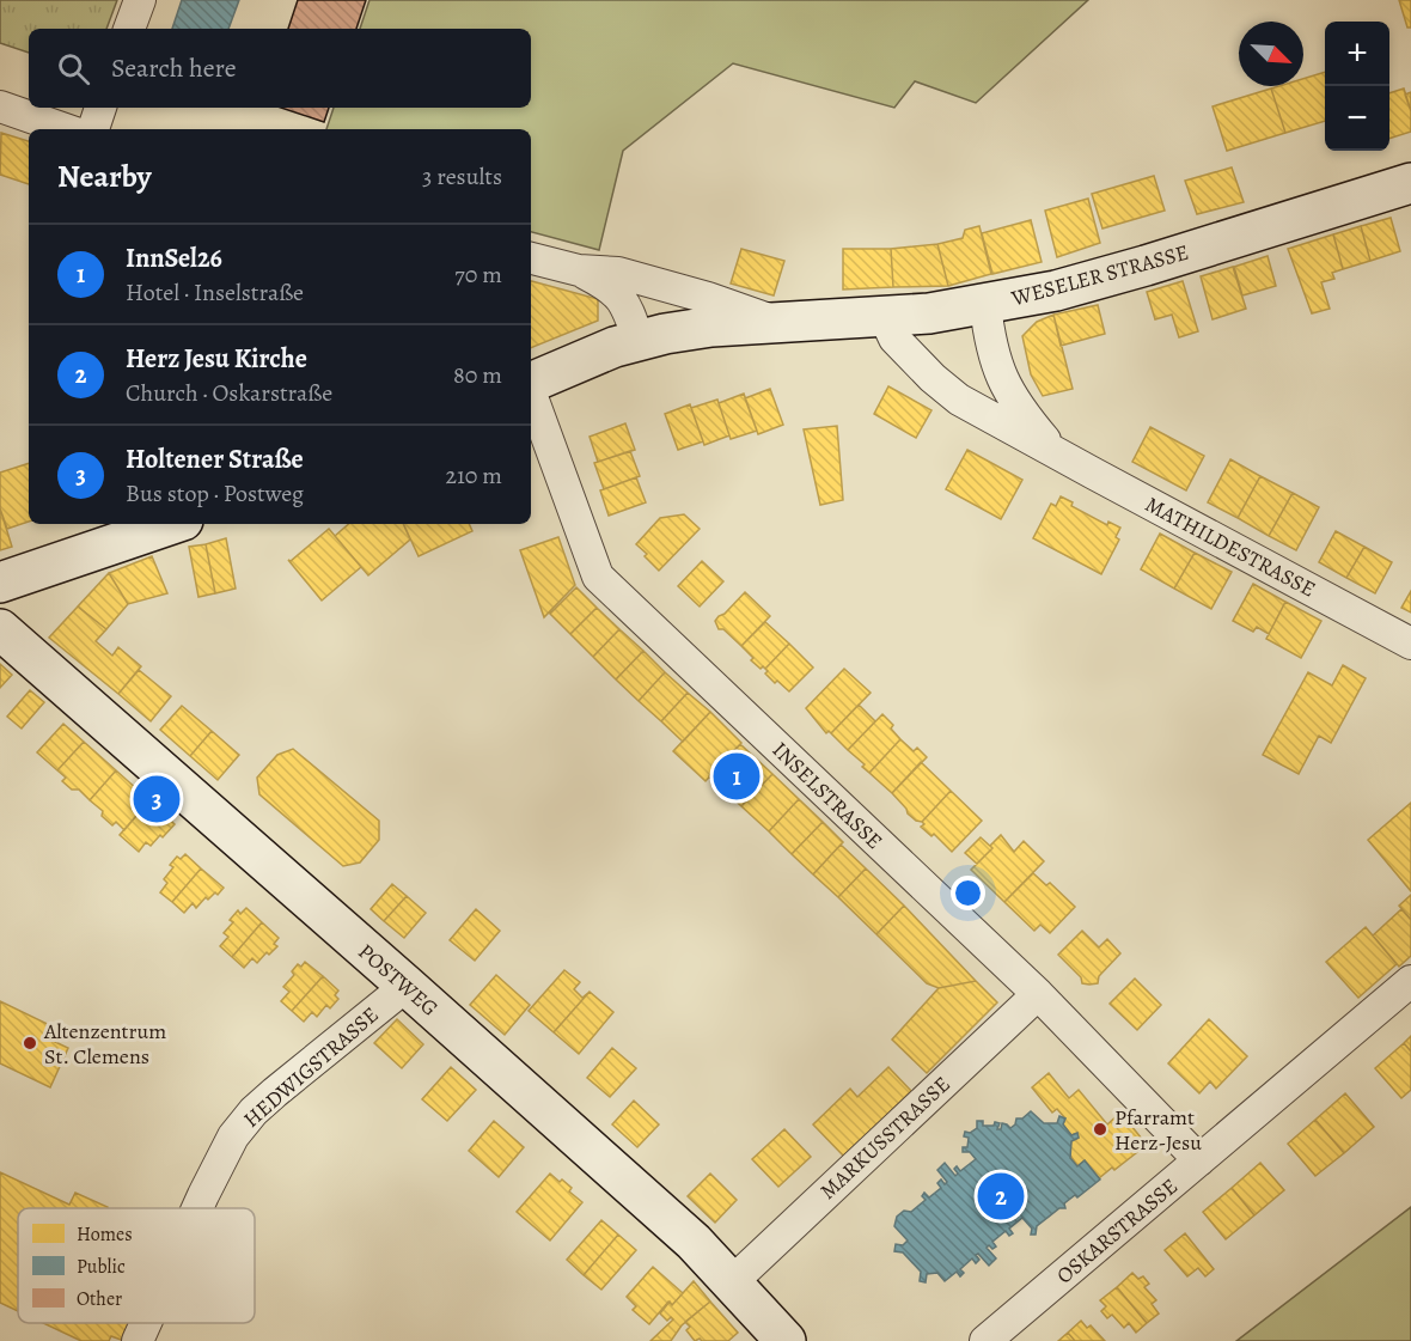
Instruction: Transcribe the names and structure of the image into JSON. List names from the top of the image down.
{
  "streets": {
    "main road": ["WESELER STRASSE", "POSTWEG"],
    "street": [
      "MATHILDESTRASSE",
      "INSELSTRASSE",
      "HEDWIGSTRASSE",
      "MARKUSSTRASSE",
      "OSKARSTRASSE"
    ]
  },
  "crossings": [
    ["WESELER STRASSE", "MATHILDESTRASSE"],
    ["INSELSTRASSE", "MARKUSSTRASSE"],
    ["INSELSTRASSE", "OSKARSTRASSE"],
    ["POSTWEG", "HEDWIGSTRASSE"],
    ["POSTWEG", "MARKUSSTRASSE"]
  ],
  "places": ["Altenzentrum St. Clemens", "Pfarramt Herz-Jesu"],
  "legend": ["Homes", "Public", "Other"],
  "north": "bottom right",
  "page": {
    "map_buttons": ["+", "−"],
    "search": "Search here",
    "heading": ["Nearby", "3 results"],
    "list": [
      {
        "mark": "1",
        "name": "InnSel26",
        "note": "Hotel · Inselstraße",
        "value": "70 m"
      },
      {
        "mark": "2",
        "name": "Herz Jesu Kirche",
        "note": "Church · Oskarstraße",
        "value": "80 m"
      },
      {
        "mark": "3",
        "name": "Holtener Straße",
        "note": "Bus stop · Postweg",
        "value": "210 m"
      }
    ],
    "pins": ["1", "3", "2"]
  }
}
